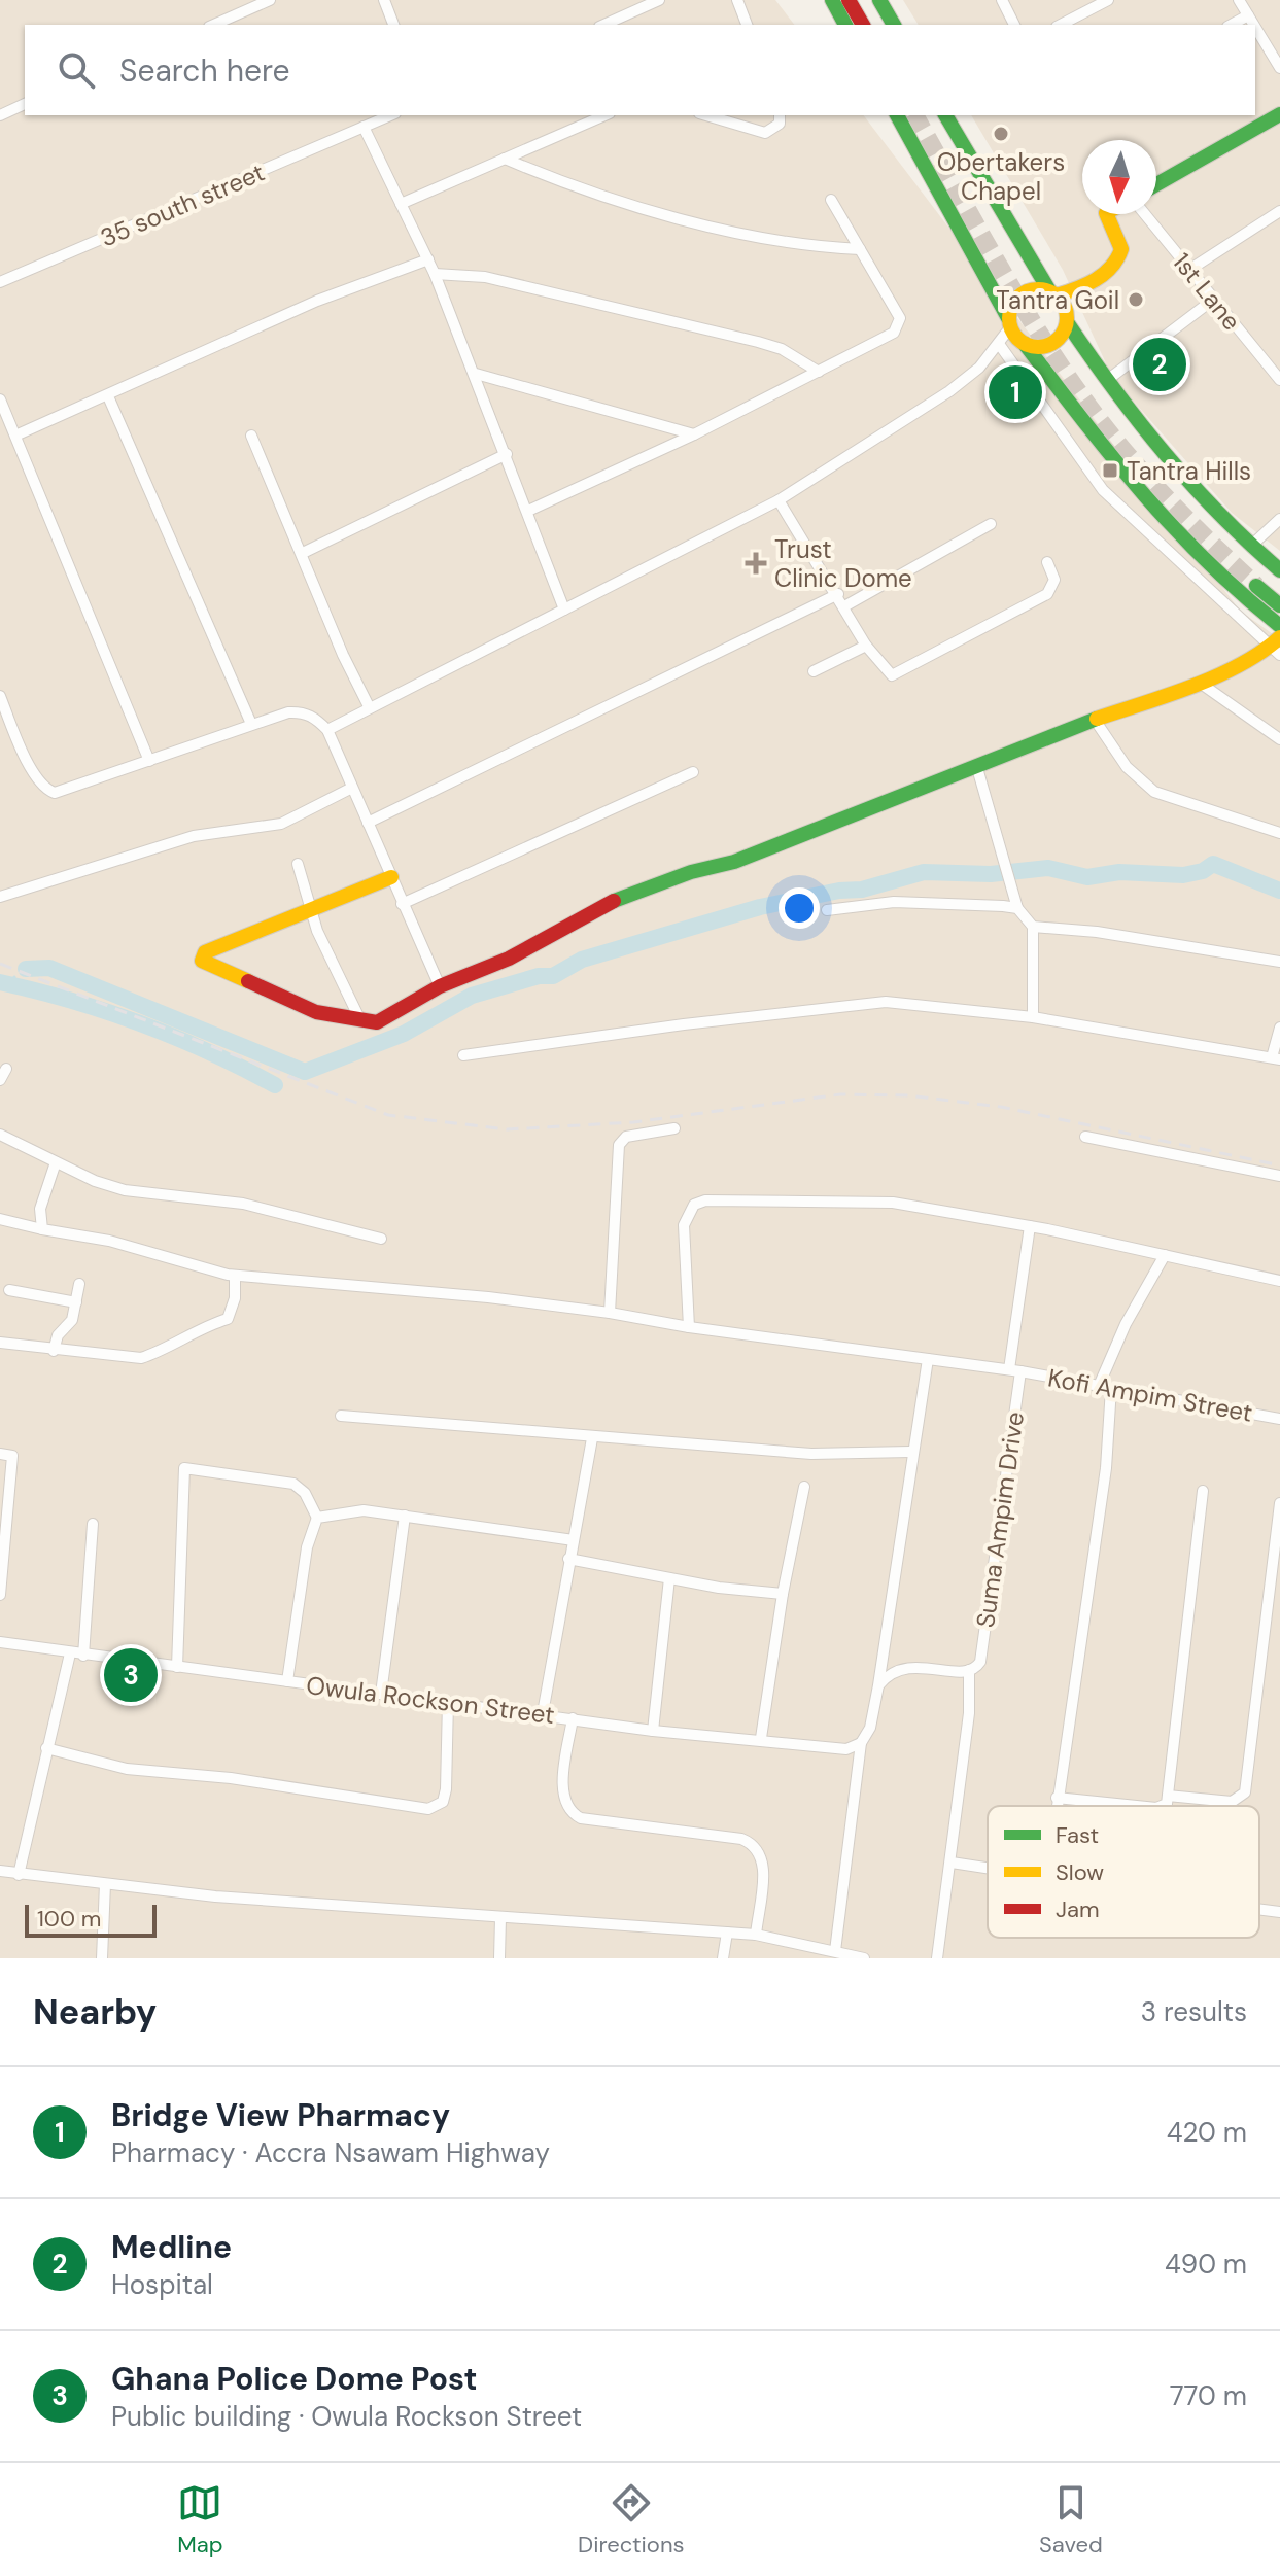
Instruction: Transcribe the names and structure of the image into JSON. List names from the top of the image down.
{
  "streets": {
    "street": [
      "35 south street",
      "1st Lane",
      "Kofi Ampim Street",
      "Suma Ampim Drive",
      "Owula Rockson Street"
    ]
  },
  "crossings": [
    ["Kofi Ampim Street", "Suma Ampim Drive"]
  ],
  "places": {
    "other": ["Obertakers Chapel", "Tantra Goil"],
    "transit": ["Tantra Hills"],
    "health": ["Trust Clinic Dome"]
  },
  "legend": ["Fast", "Slow", "Jam"],
  "scale_bar": "100 m",
  "north": "bottom",
  "page": {
    "search": "Search here",
    "pins": ["2", "1", "3"],
    "scale": "100 m",
    "heading": ["Nearby", "3 results"],
    "list": [
      {
        "mark": "1",
        "name": "Bridge View Pharmacy",
        "note": "Pharmacy · Accra Nsawam Highway",
        "value": "420 m"
      },
      {
        "mark": "2",
        "name": "Medline",
        "note": "Hospital",
        "value": "490 m"
      },
      {
        "mark": "3",
        "name": "Ghana Police Dome Post",
        "note": "Public building · Owula Rockson Street",
        "value": "770 m"
      }
    ],
    "nav": ["Map", "Directions", "Saved"]
  }
}
